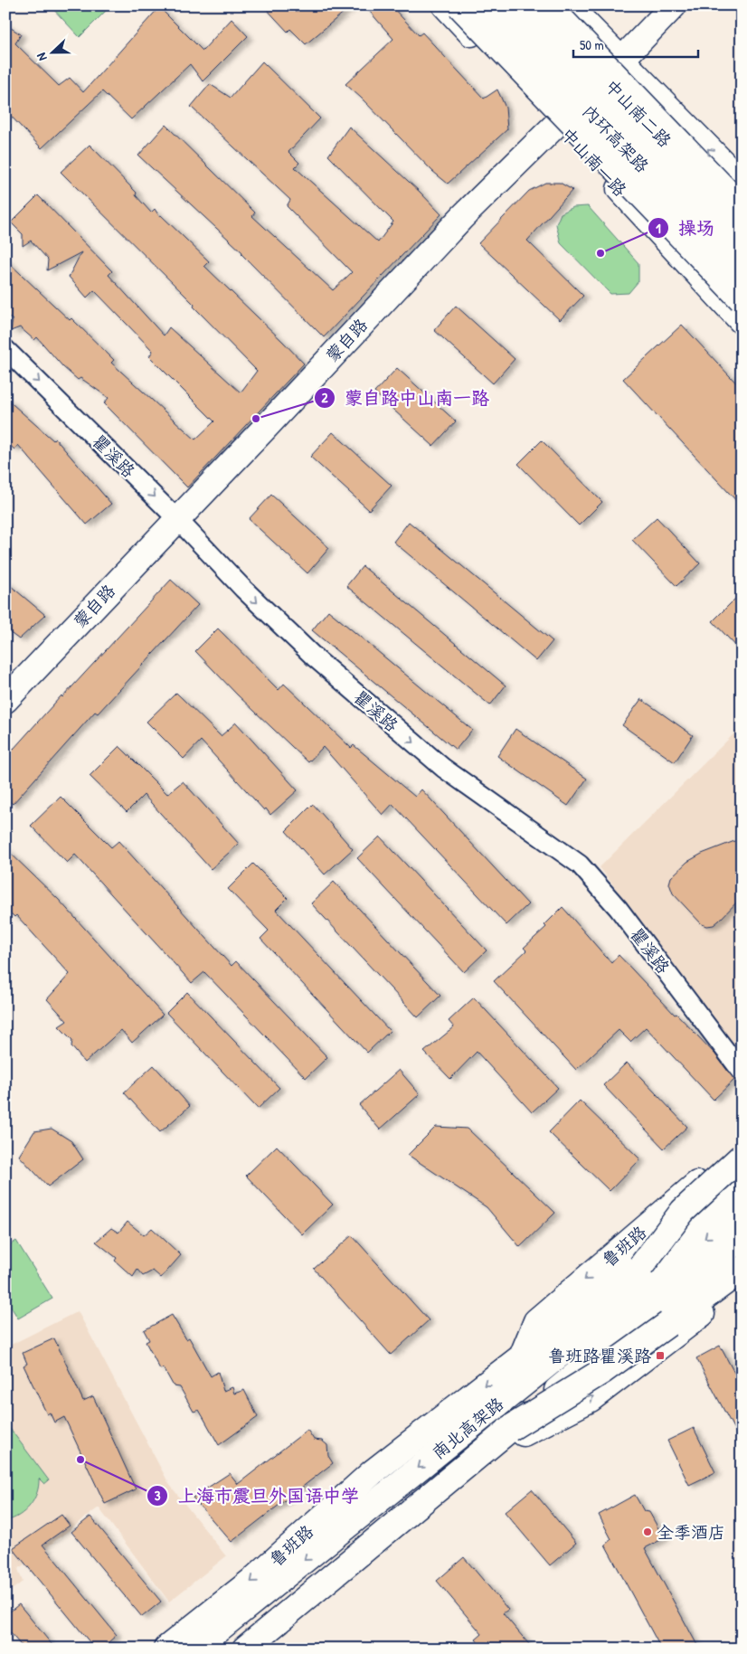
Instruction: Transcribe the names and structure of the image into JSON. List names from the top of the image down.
{
  "streets": {
    "main road": [
      "中山南二路",
      "内环高架路",
      "中山南一路",
      "蒙自路",
      "鲁班路",
      "南北高架路"
    ],
    "street": ["瞿溪路"]
  },
  "crossings": [
    ["中山南二路", "蒙自路"],
    ["中山南一路", "蒙自路"],
    ["蒙自路", "瞿溪路"]
  ],
  "one_way": ["瞿溪路"],
  "places": {
    "other": [
      "操场",
      "蒙自路中山南一路",
      "上海市震旦外国语中学",
      "全季酒店"
    ],
    "transit": ["鲁班路瞿溪路"]
  },
  "scale_bar": "50 m",
  "north": "left"
}
